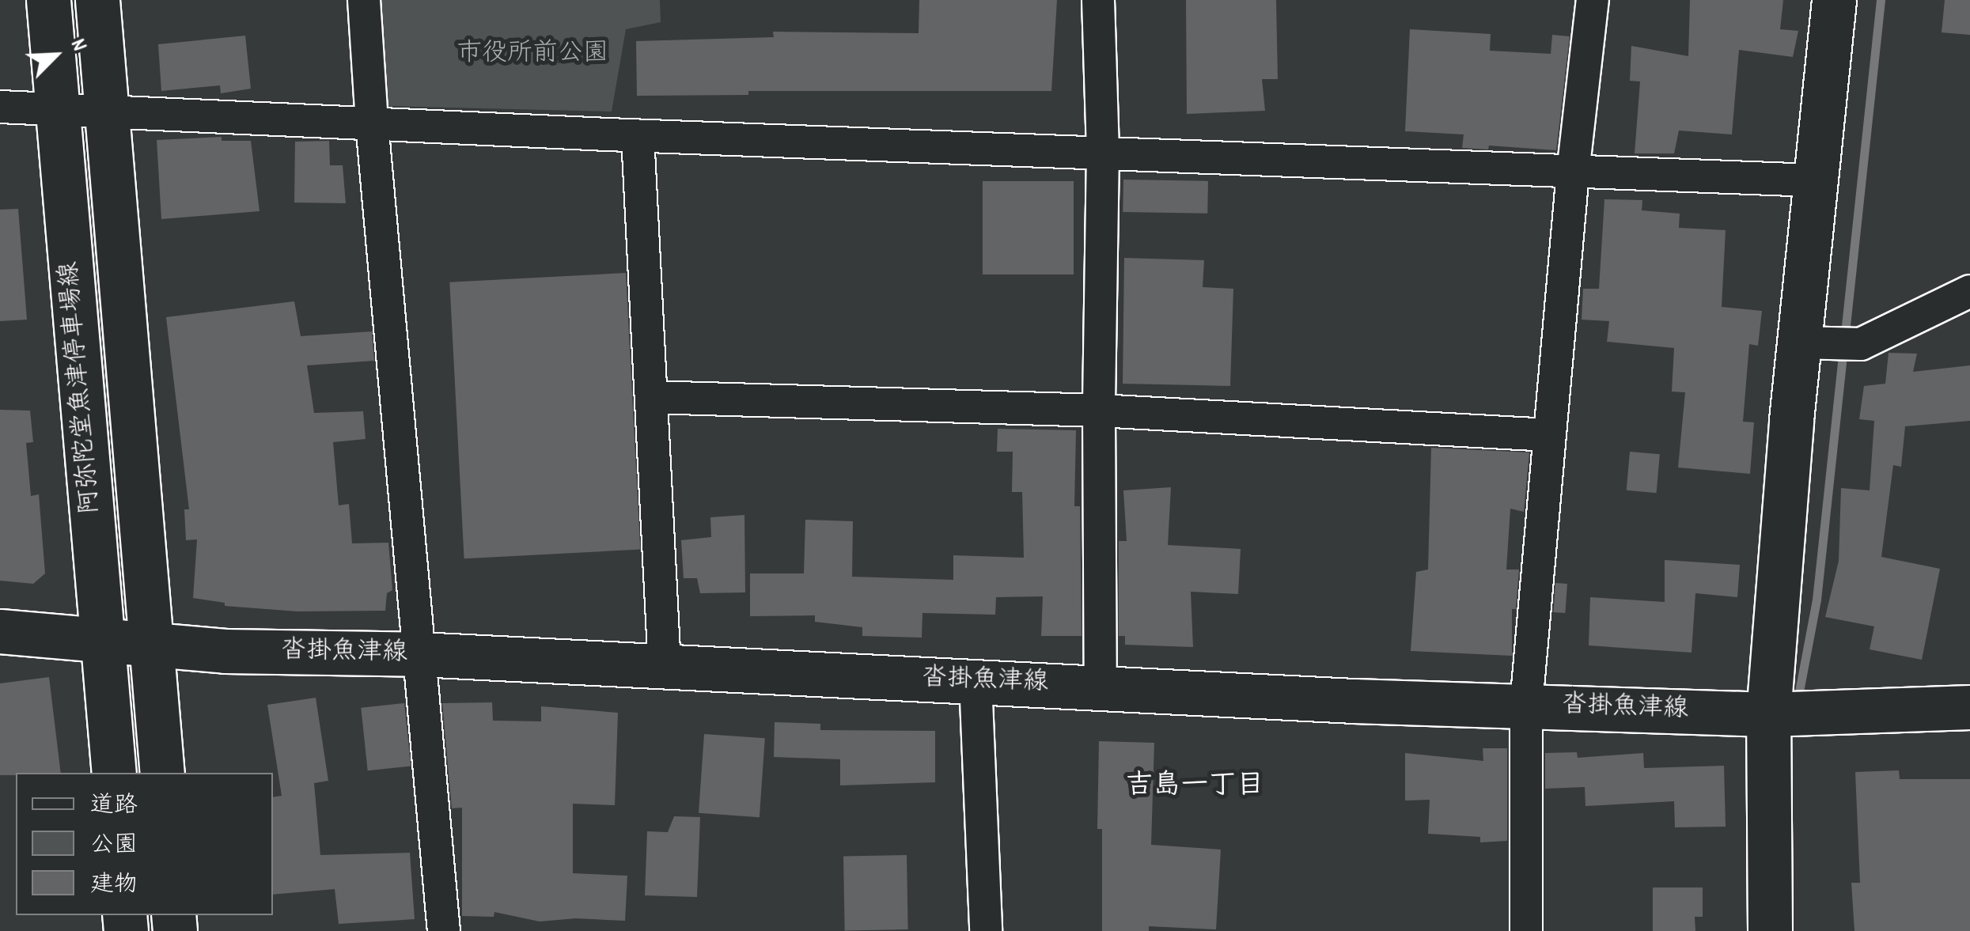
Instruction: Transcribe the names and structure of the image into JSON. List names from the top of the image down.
{
  "streets": {
    "main road": ["阿弥陀堂魚津停車場線", "沓掛魚津線"]
  },
  "crossings": [
    ["阿弥陀堂魚津停車場線", "沓掛魚津線"]
  ],
  "districts": ["吉島一丁目"],
  "parks": ["市役所前公園"],
  "legend": ["道路", "公園", "建物"],
  "north": "top right"
}
